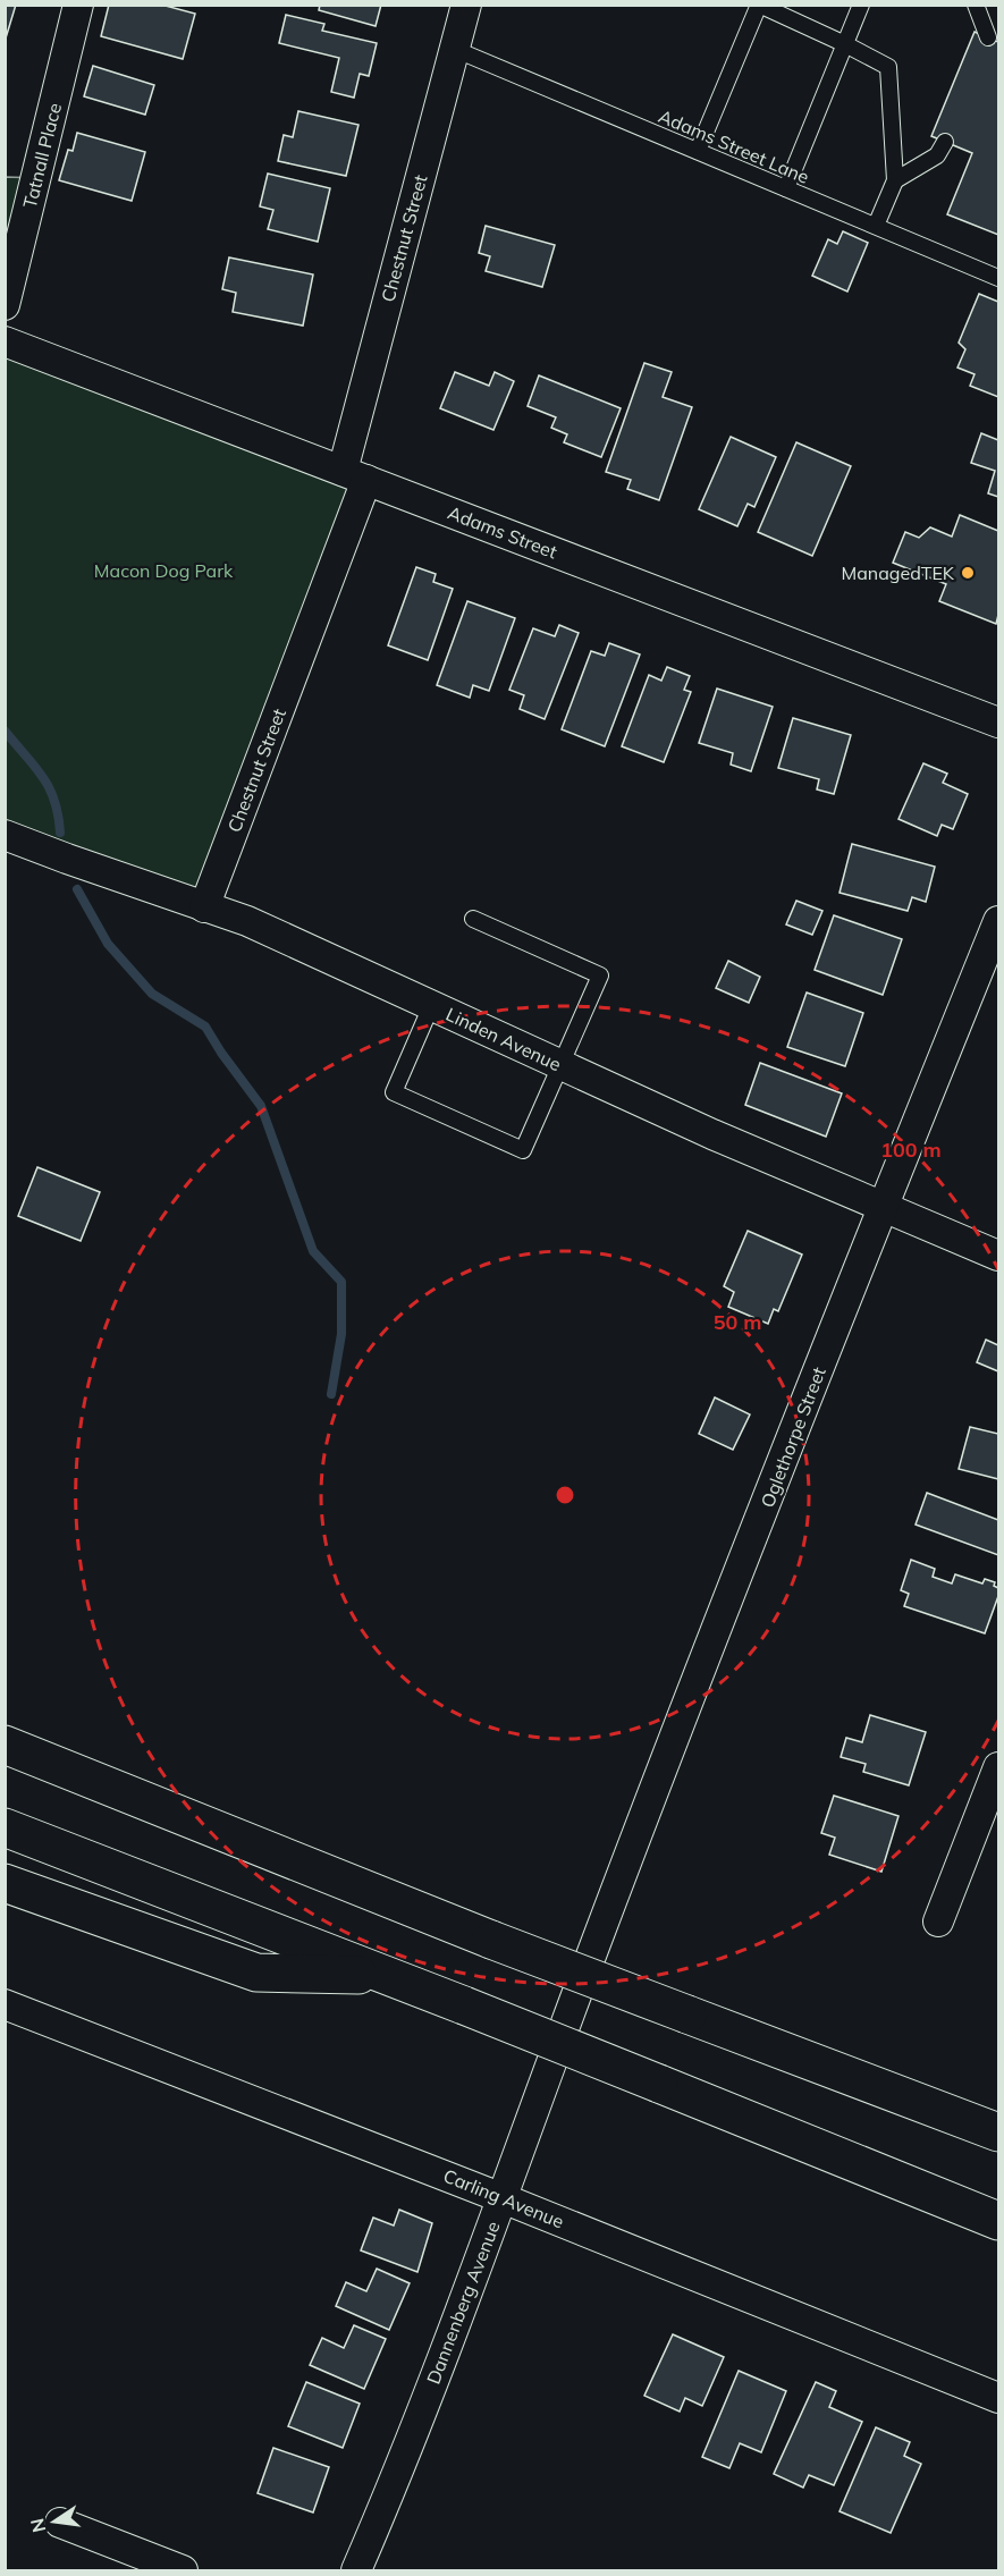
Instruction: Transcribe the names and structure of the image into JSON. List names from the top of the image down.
{
  "streets": {
    "street": [
      "Tatnall Place",
      "Chestnut Street",
      "Adams Street",
      "Linden Avenue",
      "Oglethorpe Street",
      "Carling Avenue",
      "Dannenberg Avenue"
    ],
    "lane": ["Adams Street Lane"]
  },
  "crossings": [
    ["Adams Street Lane", "Chestnut Street"],
    ["Chestnut Street", "Adams Street"],
    ["Chestnut Street", "Linden Avenue"],
    ["Linden Avenue", "Oglethorpe Street"],
    ["Oglethorpe Street", "Dannenberg Avenue"],
    ["Carling Avenue", "Dannenberg Avenue"]
  ],
  "parks": ["Macon Dog Park"],
  "places": ["ManagedTEK"],
  "north": "left",
  "rings": ["100 m", "50 m"]
}
